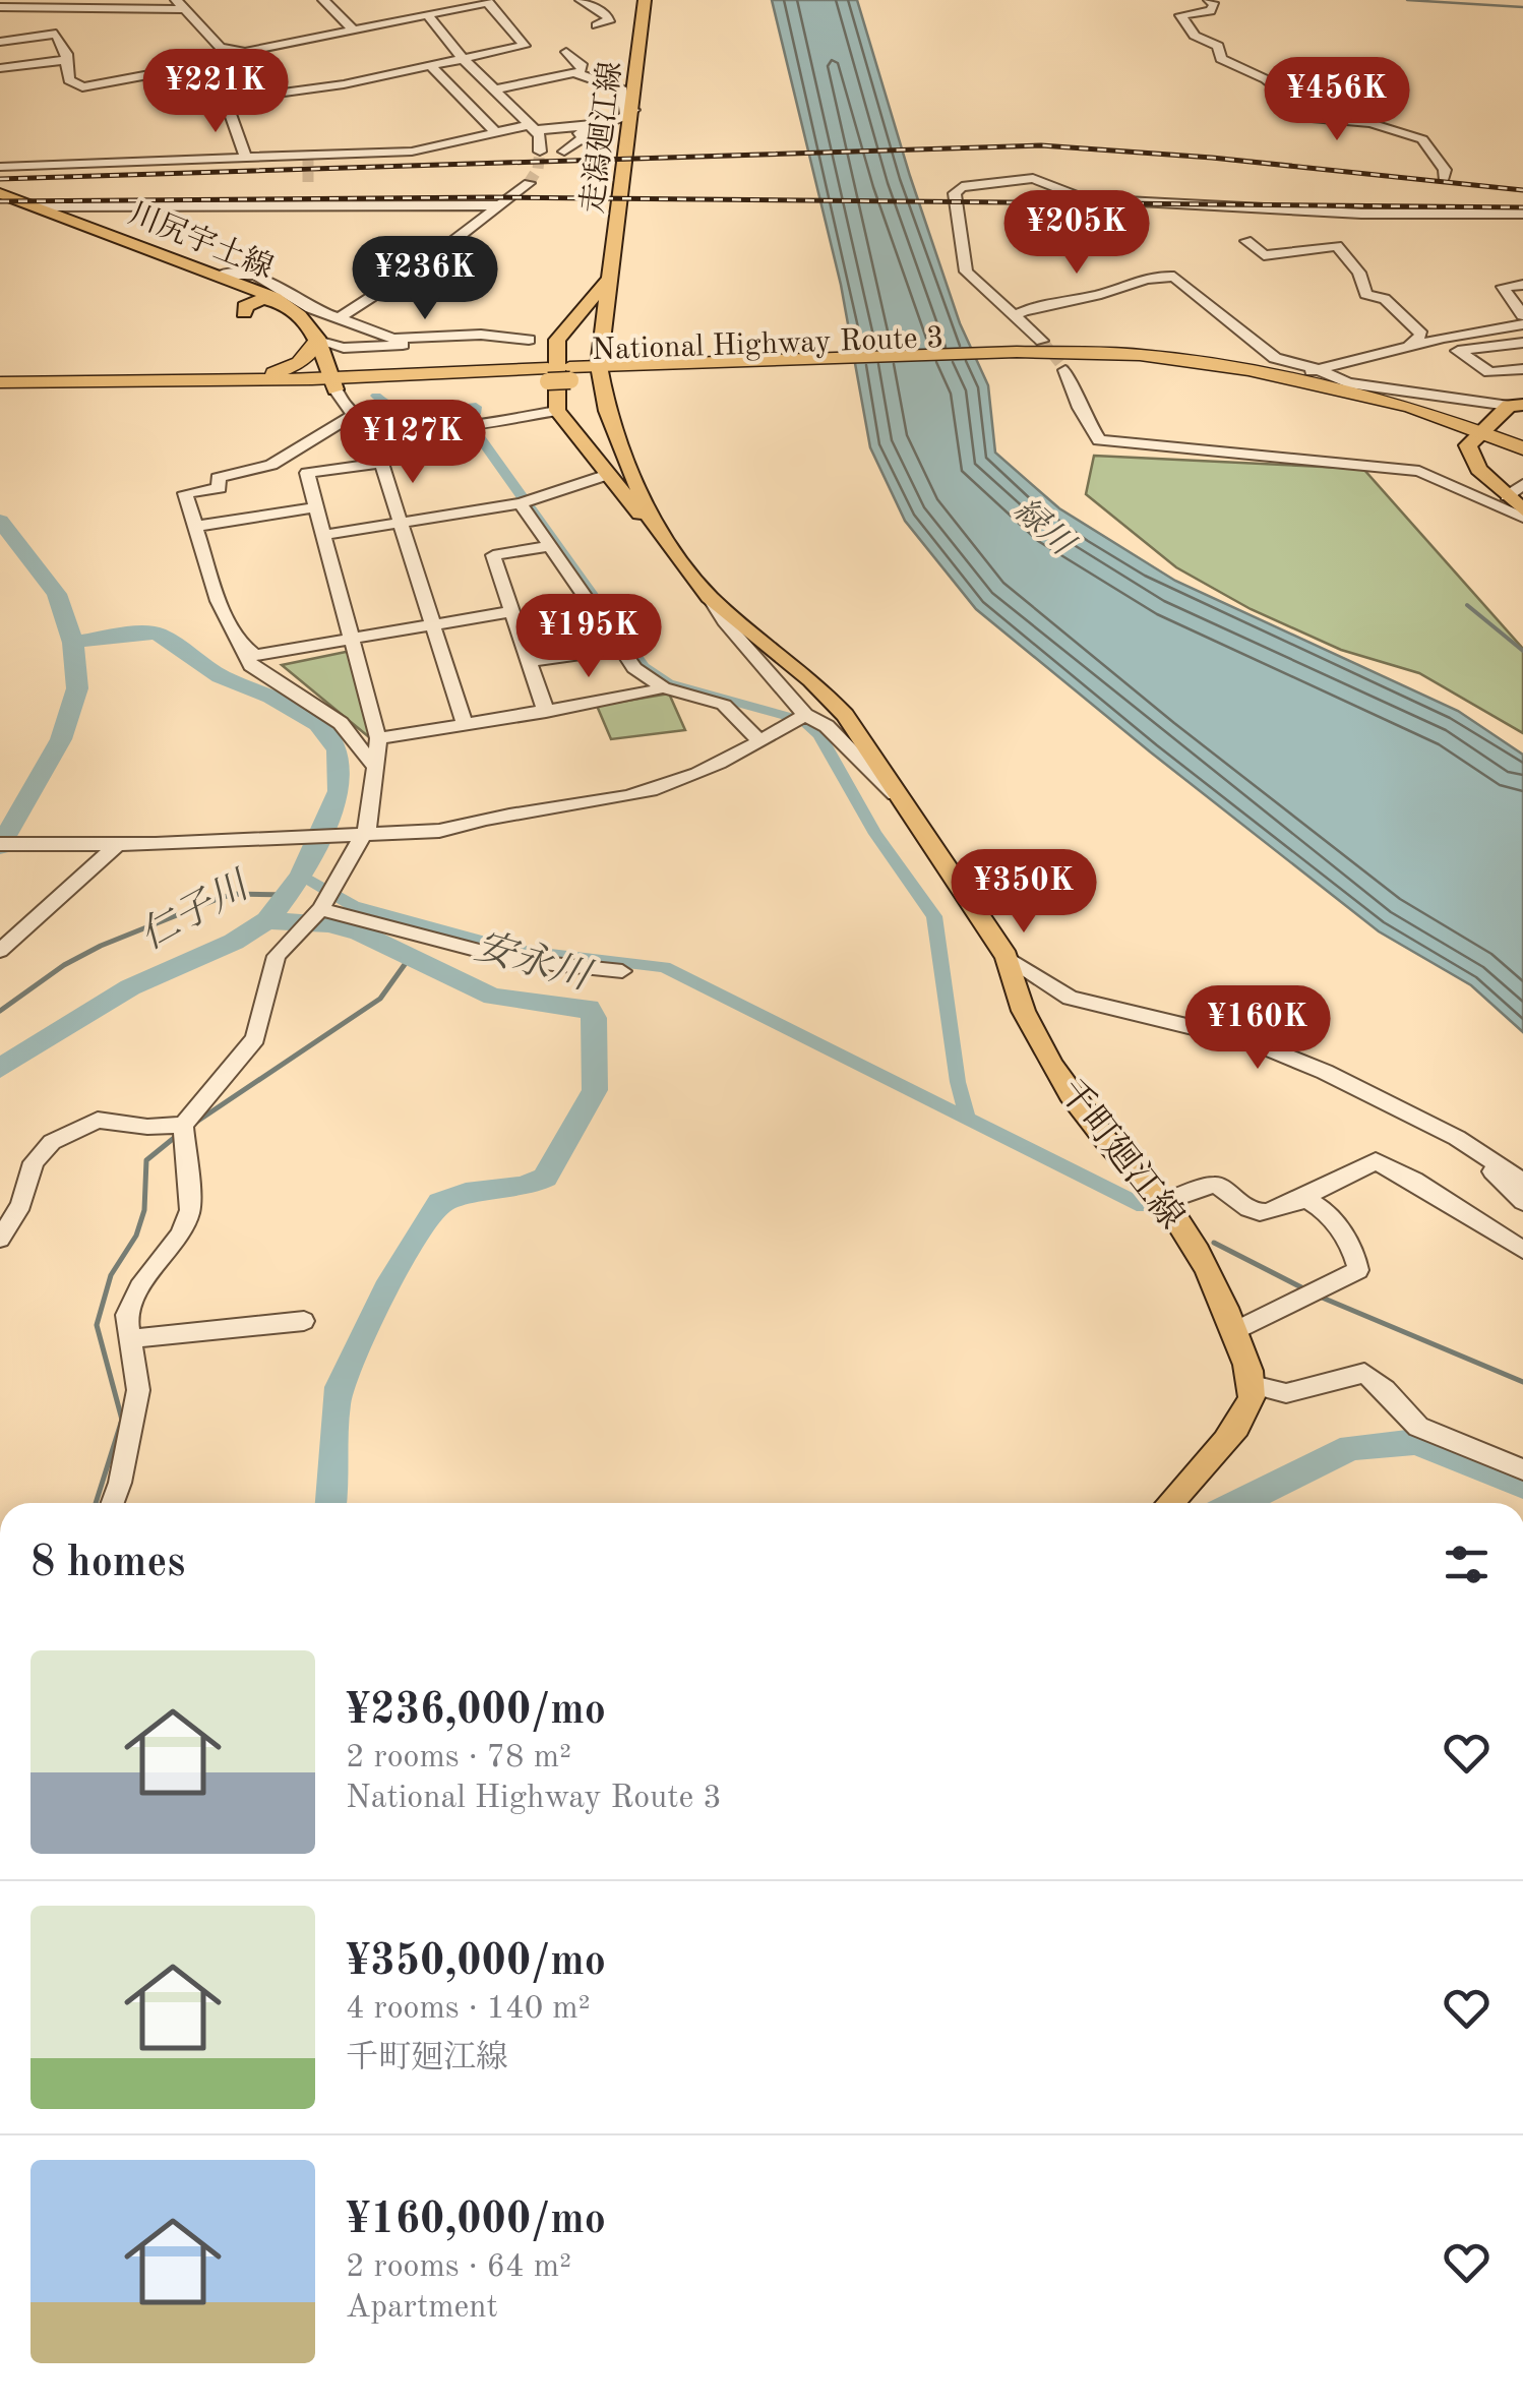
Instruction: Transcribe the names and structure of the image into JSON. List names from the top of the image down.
{
  "streets": {
    "highway": ["National Highway Route 3"],
    "main road": ["走潟廻江線", "川尻宇土線", "千町廻江線"]
  },
  "crossings": [
    ["走潟廻江線", "National Highway Route 3"],
    ["走潟廻江線", "千町廻江線"],
    ["川尻宇土線", "National Highway Route 3"],
    ["National Highway Route 3", "千町廻江線"]
  ],
  "water": ["緑川", "仁子川", "安永川"],
  "page": {
    "price": [
      "¥221K",
      "¥456K",
      "¥205K",
      "¥236K",
      "¥127K",
      "¥195K",
      "¥350K",
      "¥160K"
    ],
    "heading": "8 homes",
    "list": [
      {
        "name": "¥236,000/mo",
        "note": "2 rooms · 78 m² · National Highway Route 3"
      },
      {
        "name": "¥350,000/mo",
        "note": "4 rooms · 140 m² · 千町廻江線"
      },
      {
        "name": "¥160,000/mo",
        "note": "2 rooms · 64 m² · Apartment"
      }
    ]
  }
}
